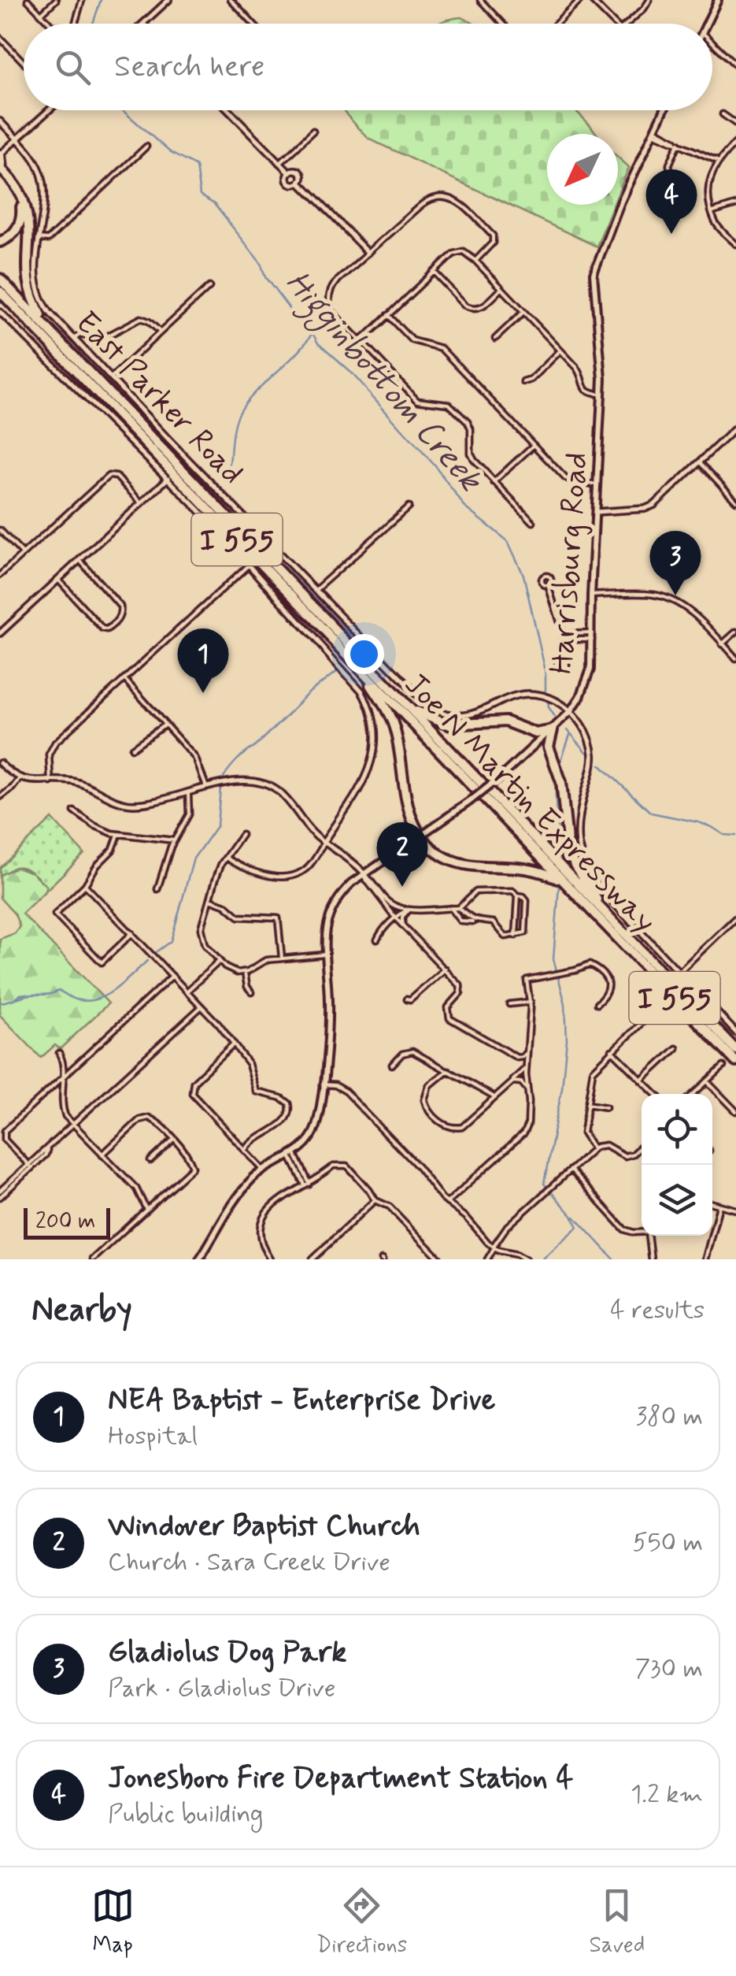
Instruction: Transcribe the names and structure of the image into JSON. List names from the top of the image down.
{
  "streets": {
    "highway": ["I 555", "Joe N Martin Expressway"],
    "main road": ["Harrisburg Road"],
    "street": ["East Parker Road"]
  },
  "crossings": [
    ["East Parker Road", "Harrisburg Road"]
  ],
  "water": ["Higginbottom Creek"],
  "scale_bar": "200 m",
  "north": "bottom left",
  "page": {
    "search": "Search here",
    "pins": [
      "4",
      "3",
      "1",
      "2"
    ],
    "scale": "200 m",
    "heading": ["Nearby", "4 results"],
    "list": [
      {
        "mark": "1",
        "name": "NEA Baptist - Enterprise Drive",
        "note": "Hospital",
        "value": "380 m"
      },
      {
        "mark": "2",
        "name": "Windover Baptist Church",
        "note": "Church · Sara Creek Drive",
        "value": "550 m"
      },
      {
        "mark": "3",
        "name": "Gladiolus Dog Park",
        "note": "Park · Gladiolus Drive",
        "value": "730 m"
      },
      {
        "mark": "4",
        "name": "Jonesboro Fire Department Station 4",
        "note": "Public building",
        "value": "1.2 km"
      }
    ],
    "nav": ["Map", "Directions", "Saved"]
  }
}
